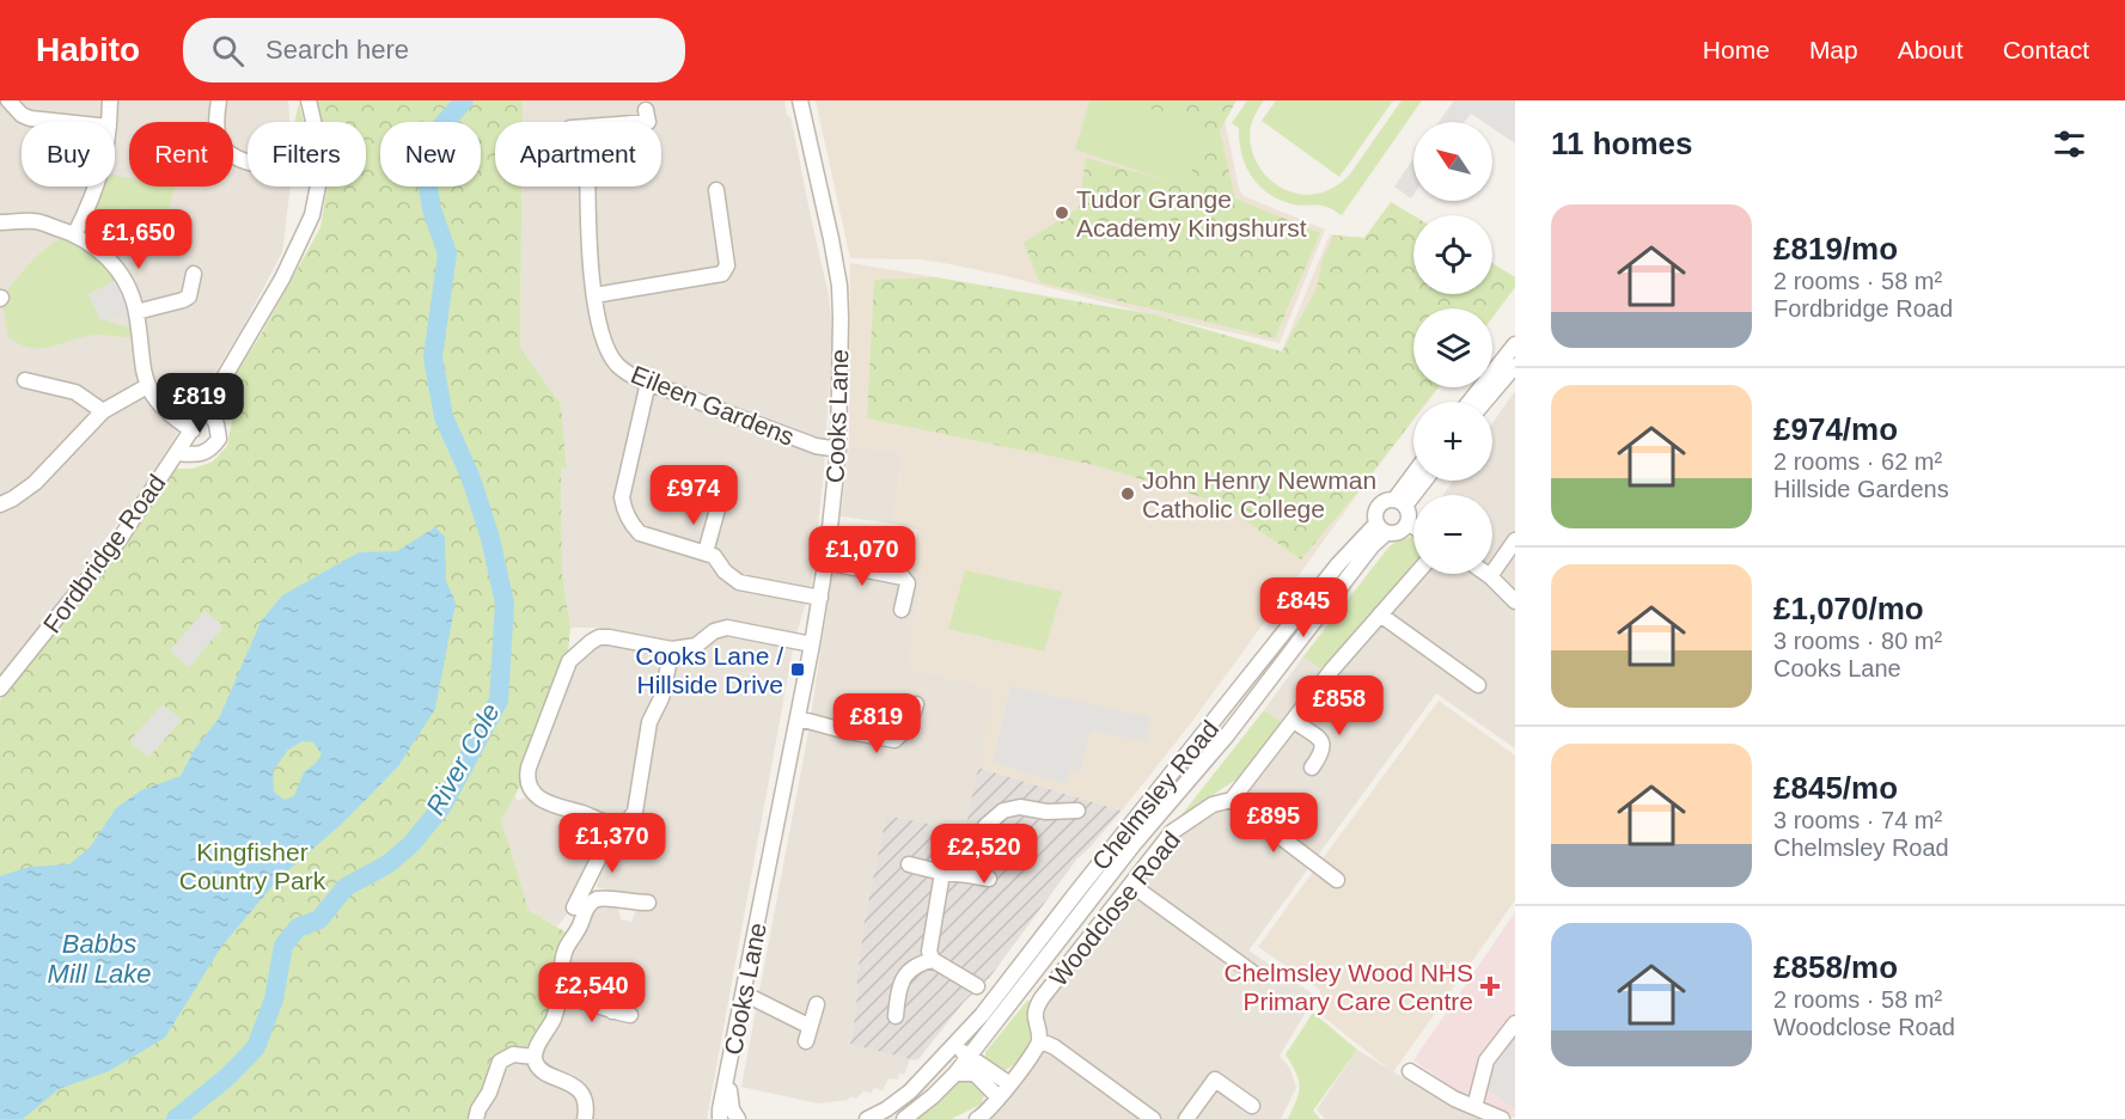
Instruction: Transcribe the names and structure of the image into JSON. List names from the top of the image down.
{
  "streets": {
    "street": [
      "Eileen Gardens",
      "Cooks Lane",
      "Fordbridge Road",
      "Chelmsley Road",
      "Woodclose Road"
    ]
  },
  "crossings": [
    ["Eileen Gardens", "Cooks Lane"]
  ],
  "water": ["River Cole", "Babbs Mill Lake"],
  "parks": ["Kingfisher Country Park"],
  "places": {
    "other": ["Tudor Grange Academy Kingshurst", "John Henry Newman Catholic College"],
    "transit": ["Cooks Lane / Hillside Drive"],
    "health": ["Chelmsley Wood NHS Primary Care Centre"]
  },
  "north": "top left",
  "page": {
    "header": "Habito",
    "search": "Search here",
    "nav": [
      "Home",
      "Map",
      "About",
      "Contact"
    ],
    "heading": "11 homes",
    "map_buttons": ["+", "−"],
    "chip": [
      "Buy",
      "Rent",
      "Filters",
      "New",
      "Apartment"
    ],
    "list": [
      {
        "name": "£819/mo",
        "note": "2 rooms · 58 m² · Fordbridge Road"
      },
      {
        "name": "£974/mo",
        "note": "2 rooms · 62 m² · Hillside Gardens"
      },
      {
        "name": "£1,070/mo",
        "note": "3 rooms · 80 m² · Cooks Lane"
      },
      {
        "name": "£845/mo",
        "note": "3 rooms · 74 m² · Chelmsley Road"
      },
      {
        "name": "£858/mo",
        "note": "2 rooms · 58 m² · Woodclose Road"
      }
    ],
    "price": [
      "£1,650",
      "£819",
      "£974",
      "£1,070",
      "£845",
      "£858",
      "£819",
      "£895",
      "£1,370",
      "£2,520",
      "£2,540"
    ]
  }
}
